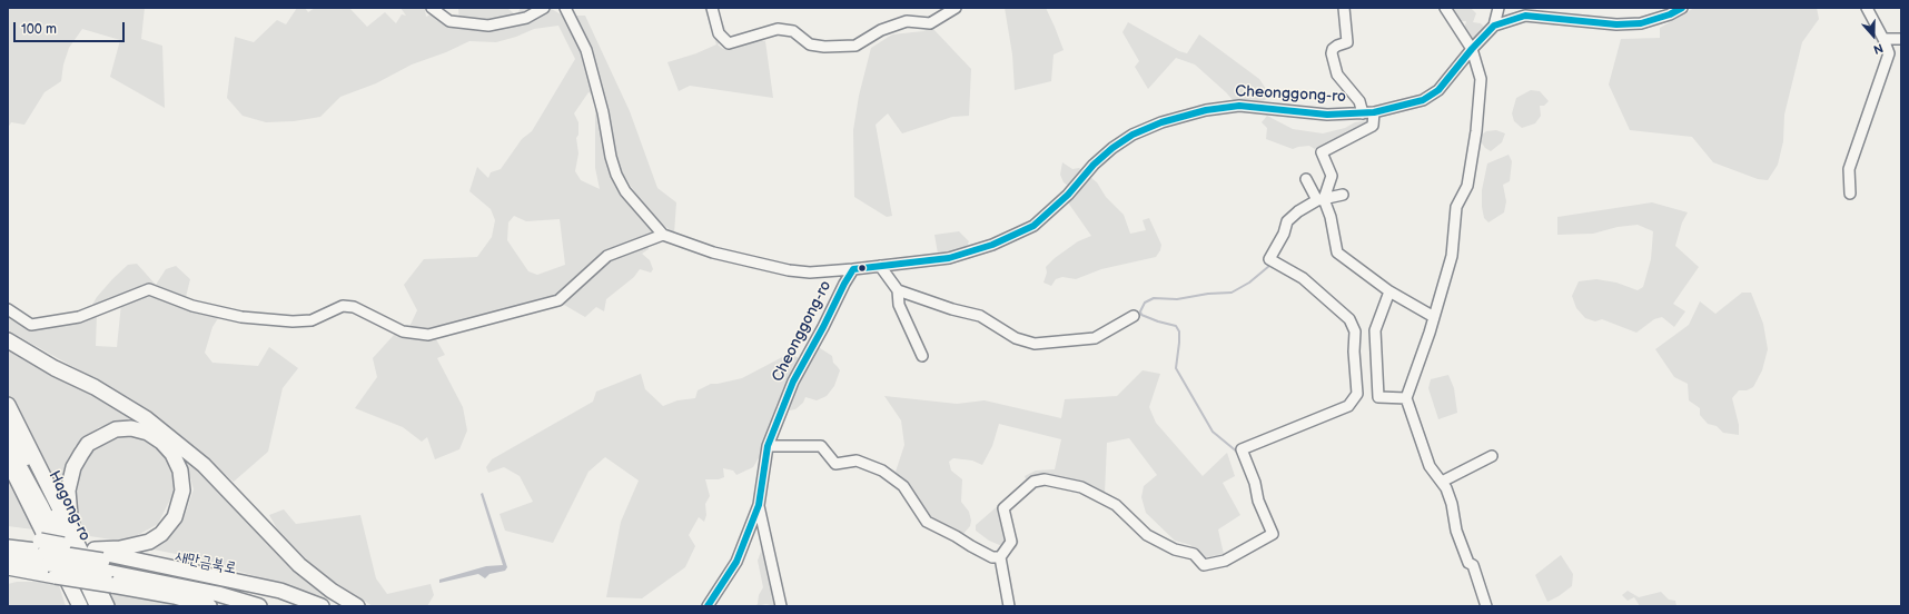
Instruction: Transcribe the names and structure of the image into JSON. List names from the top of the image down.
{
  "streets": {
    "highway": ["새만금북로"],
    "main road": ["Hagong-ro"],
    "street": ["Cheonggong-ro"]
  },
  "scale_bar": "100 m",
  "north": "bottom"
}
